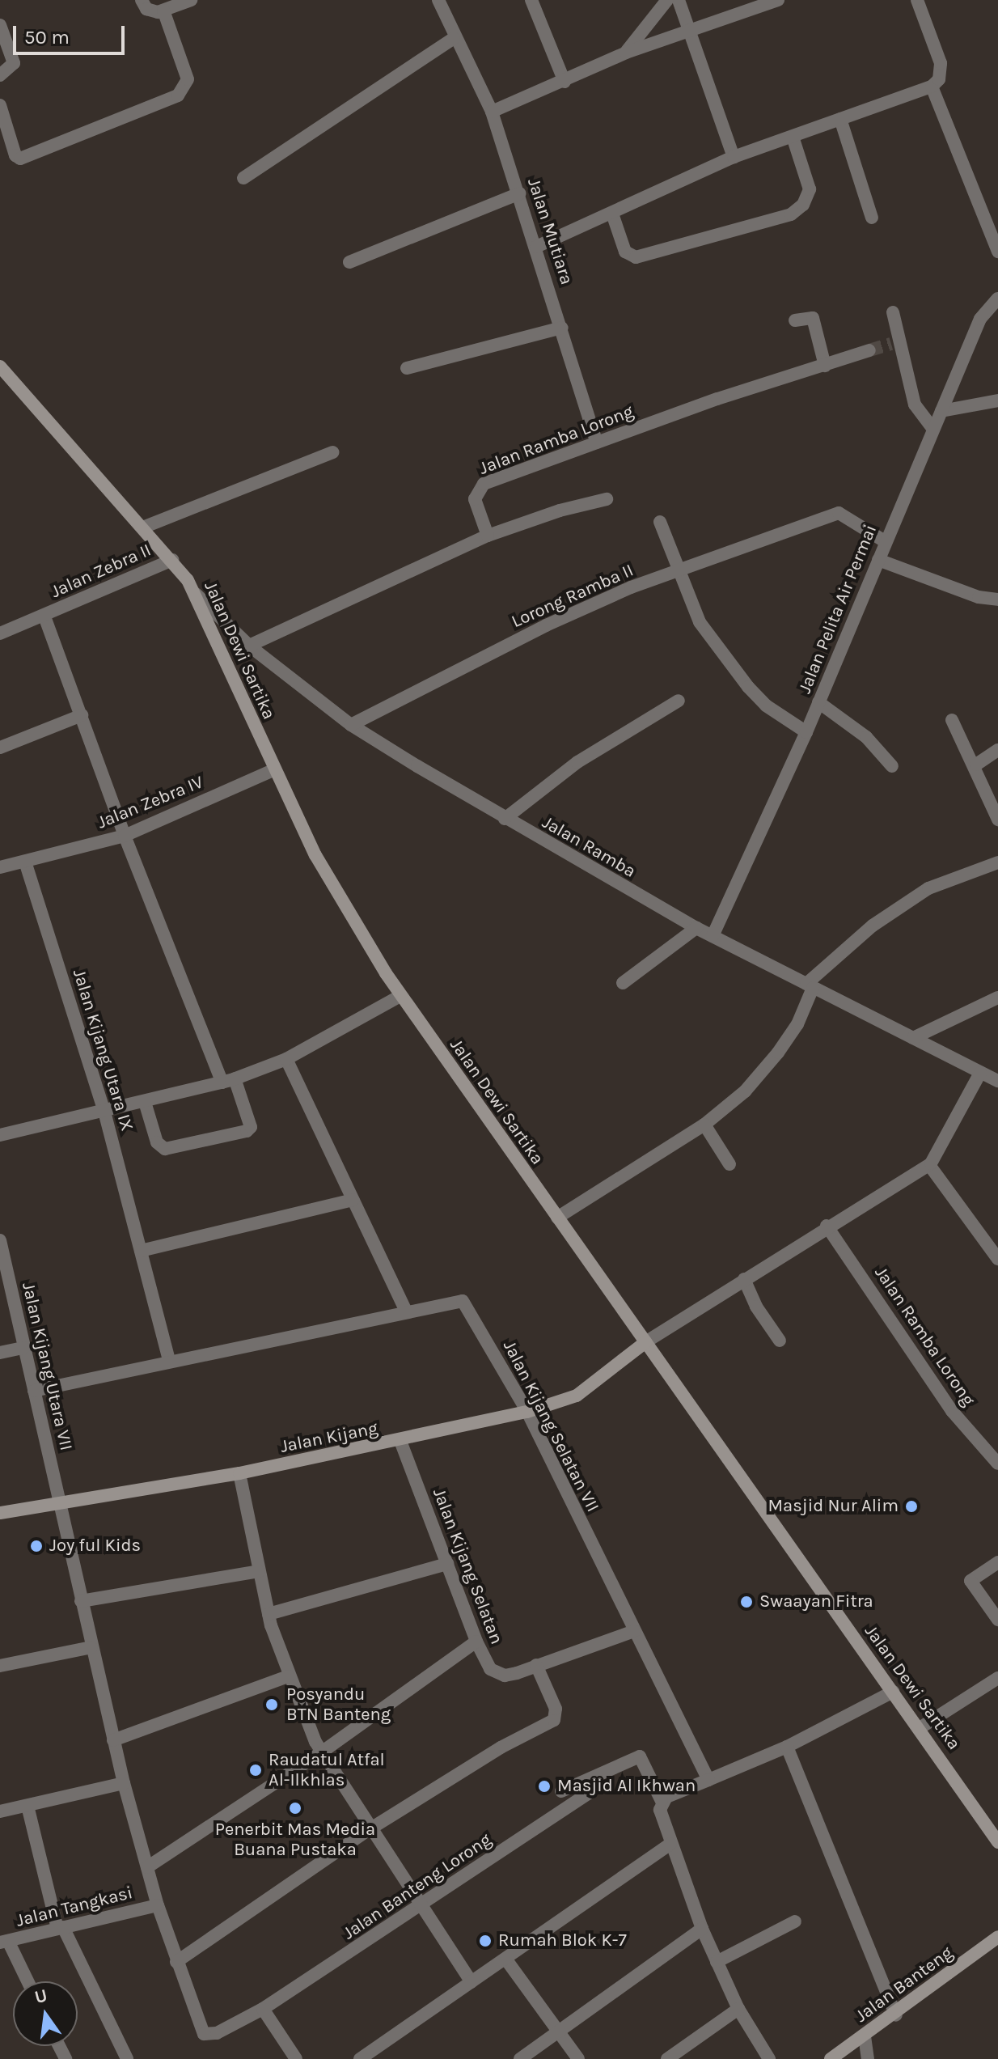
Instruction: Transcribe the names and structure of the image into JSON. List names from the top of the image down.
{
  "streets": {
    "main road": ["Jalan Dewi Sartika", "Jalan Kijang", "Jalan Banteng"],
    "street": [
      "Jalan Mutiara",
      "Jalan Ramba Lorong",
      "Jalan Zebra II",
      "Lorong Ramba II",
      "Jalan Pelita Air Permai",
      "Jalan Zebra IV",
      "Jalan Ramba",
      "Jalan Kijang Utara IX",
      "Jalan Kijang Utara VII",
      "Jalan Kijang Selatan VII",
      "Jalan Kijang Selatan",
      "Jalan Banteng Lorong",
      "Jalan Tangkasi"
    ]
  },
  "crossings": [
    ["Jalan Mutiara", "Jalan Ramba Lorong"],
    ["Jalan Zebra II", "Jalan Dewi Sartika"],
    ["Jalan Zebra II", "Jalan Zebra IV"],
    ["Lorong Ramba II", "Jalan Pelita Air Permai"],
    ["Lorong Ramba II", "Jalan Ramba"],
    ["Jalan Pelita Air Permai", "Jalan Ramba"],
    ["Jalan Dewi Sartika", "Jalan Zebra IV"],
    ["Jalan Dewi Sartika", "Jalan Ramba"],
    ["Jalan Dewi Sartika", "Jalan Kijang"],
    ["Jalan Zebra IV", "Jalan Kijang Utara IX"],
    ["Jalan Kijang Utara IX", "Jalan Kijang Selatan VII"],
    ["Jalan Kijang Utara VII", "Jalan Kijang Selatan VII"],
    ["Jalan Kijang Utara VII", "Jalan Kijang"],
    ["Jalan Kijang Selatan VII", "Jalan Kijang"],
    ["Jalan Kijang Selatan VII", "Jalan Kijang Selatan"],
    ["Jalan Kijang", "Jalan Kijang Selatan"],
    ["Jalan Banteng Lorong", "Jalan Tangkasi"]
  ],
  "places": [
    "Masjid Nur Alim",
    "Joy ful Kids",
    "Swaayan Fitra",
    "Posyandu BTN Banteng",
    "Raudatul Atfal Al-Ilkhlas",
    "Masjid Al Ikhwan",
    "Penerbit Mas Media Buana Pustaka",
    "Rumah Blok K-7"
  ],
  "scale_bar": "50 m",
  "north": "top"
}
